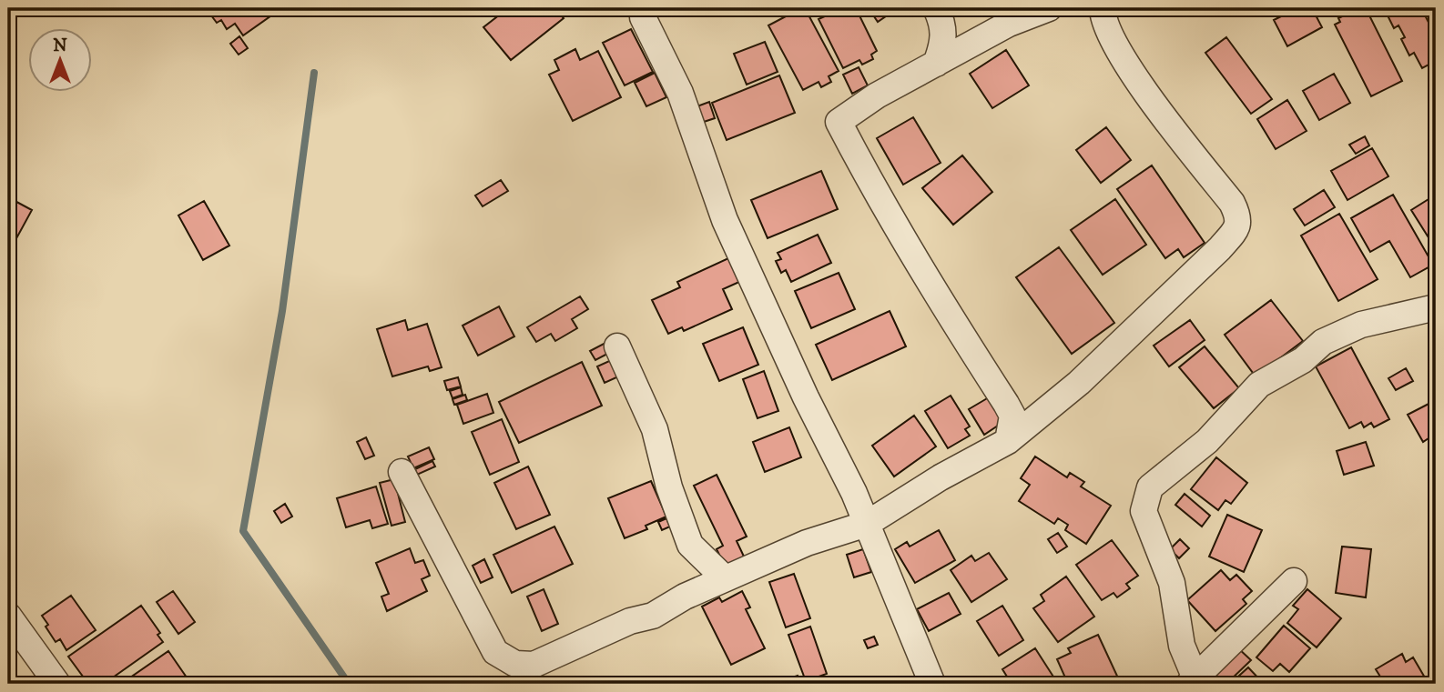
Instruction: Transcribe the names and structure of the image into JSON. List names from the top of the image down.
{
  "north": "top"
}
